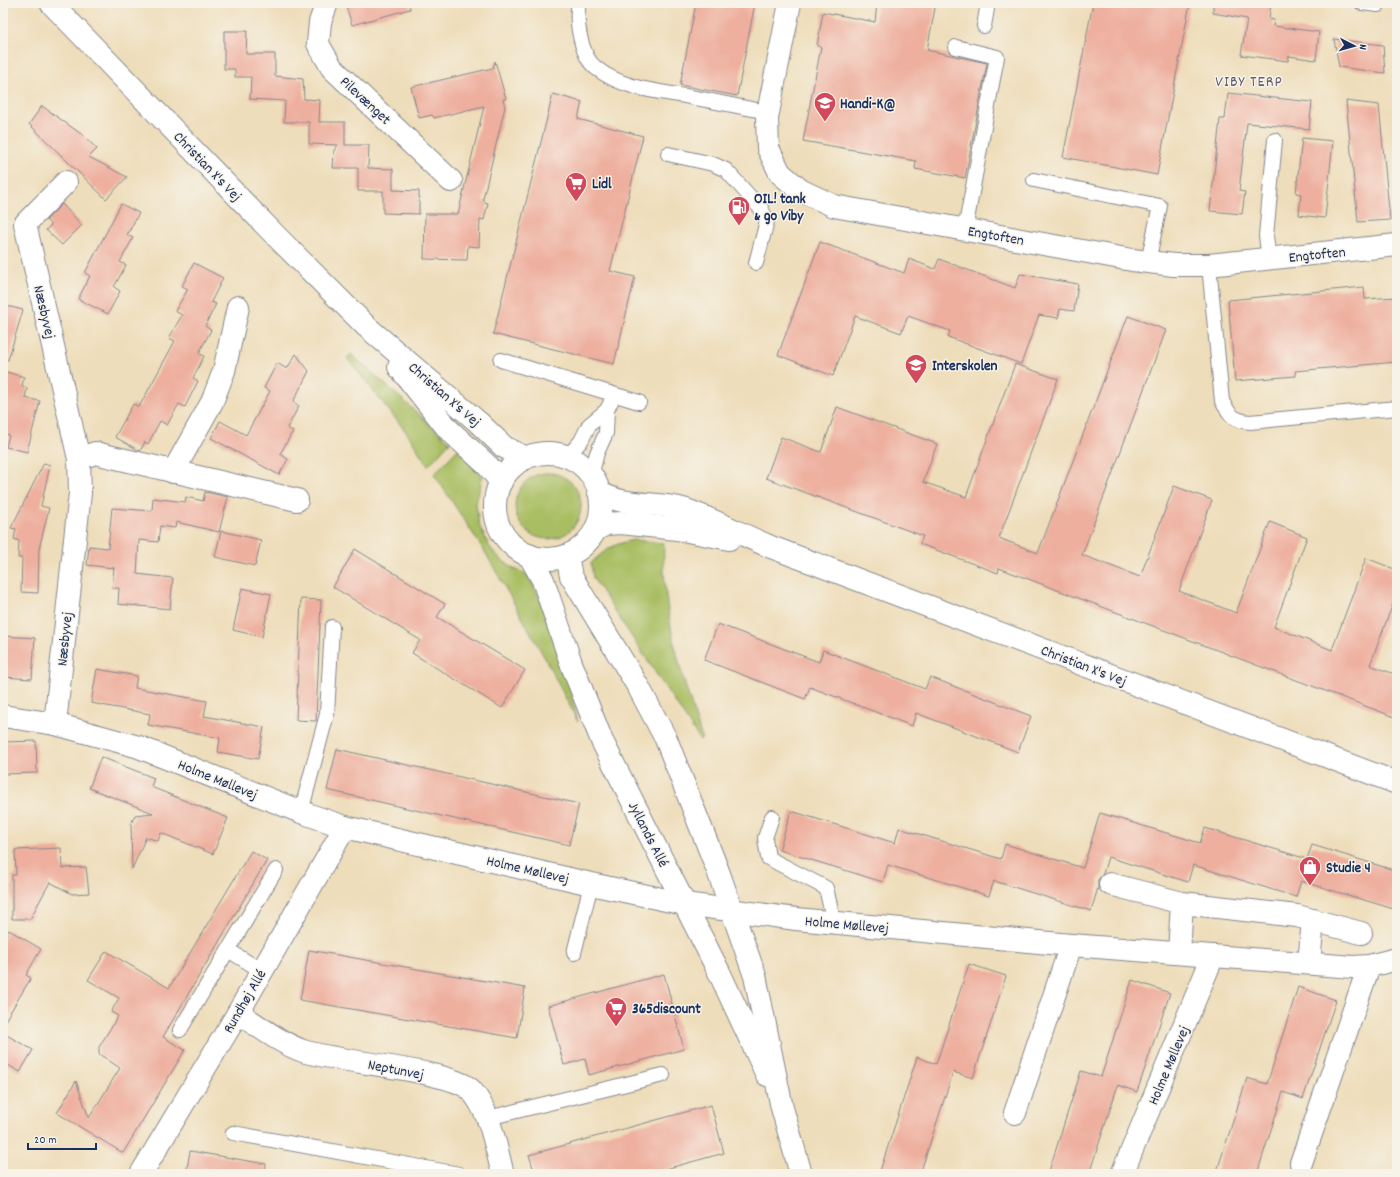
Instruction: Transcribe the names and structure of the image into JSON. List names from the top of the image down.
{
  "streets": {
    "street": [
      "Pilevænget",
      "Christian X's Vej",
      "Engtoften",
      "Næsbyvej",
      "Holme Møllevej",
      "Jyllands Allé",
      "Rundhøj Allé",
      "Neptunvej"
    ]
  },
  "crossings": [
    ["Christian X's Vej", "Jyllands Allé"],
    ["Næsbyvej", "Holme Møllevej"],
    ["Holme Møllevej", "Jyllands Allé"],
    ["Holme Møllevej", "Rundhøj Allé"],
    ["Rundhøj Allé", "Neptunvej"]
  ],
  "districts": ["VIBY TERP"],
  "places": {
    "school or university": ["Handi-K@", "Interskolen"],
    "supermarket": ["Lidl", "365discount"],
    "fuel station": ["OIL! tank & go Viby"],
    "shop": ["Studie 4"]
  },
  "scale_bar": "20 m",
  "north": "right"
}
